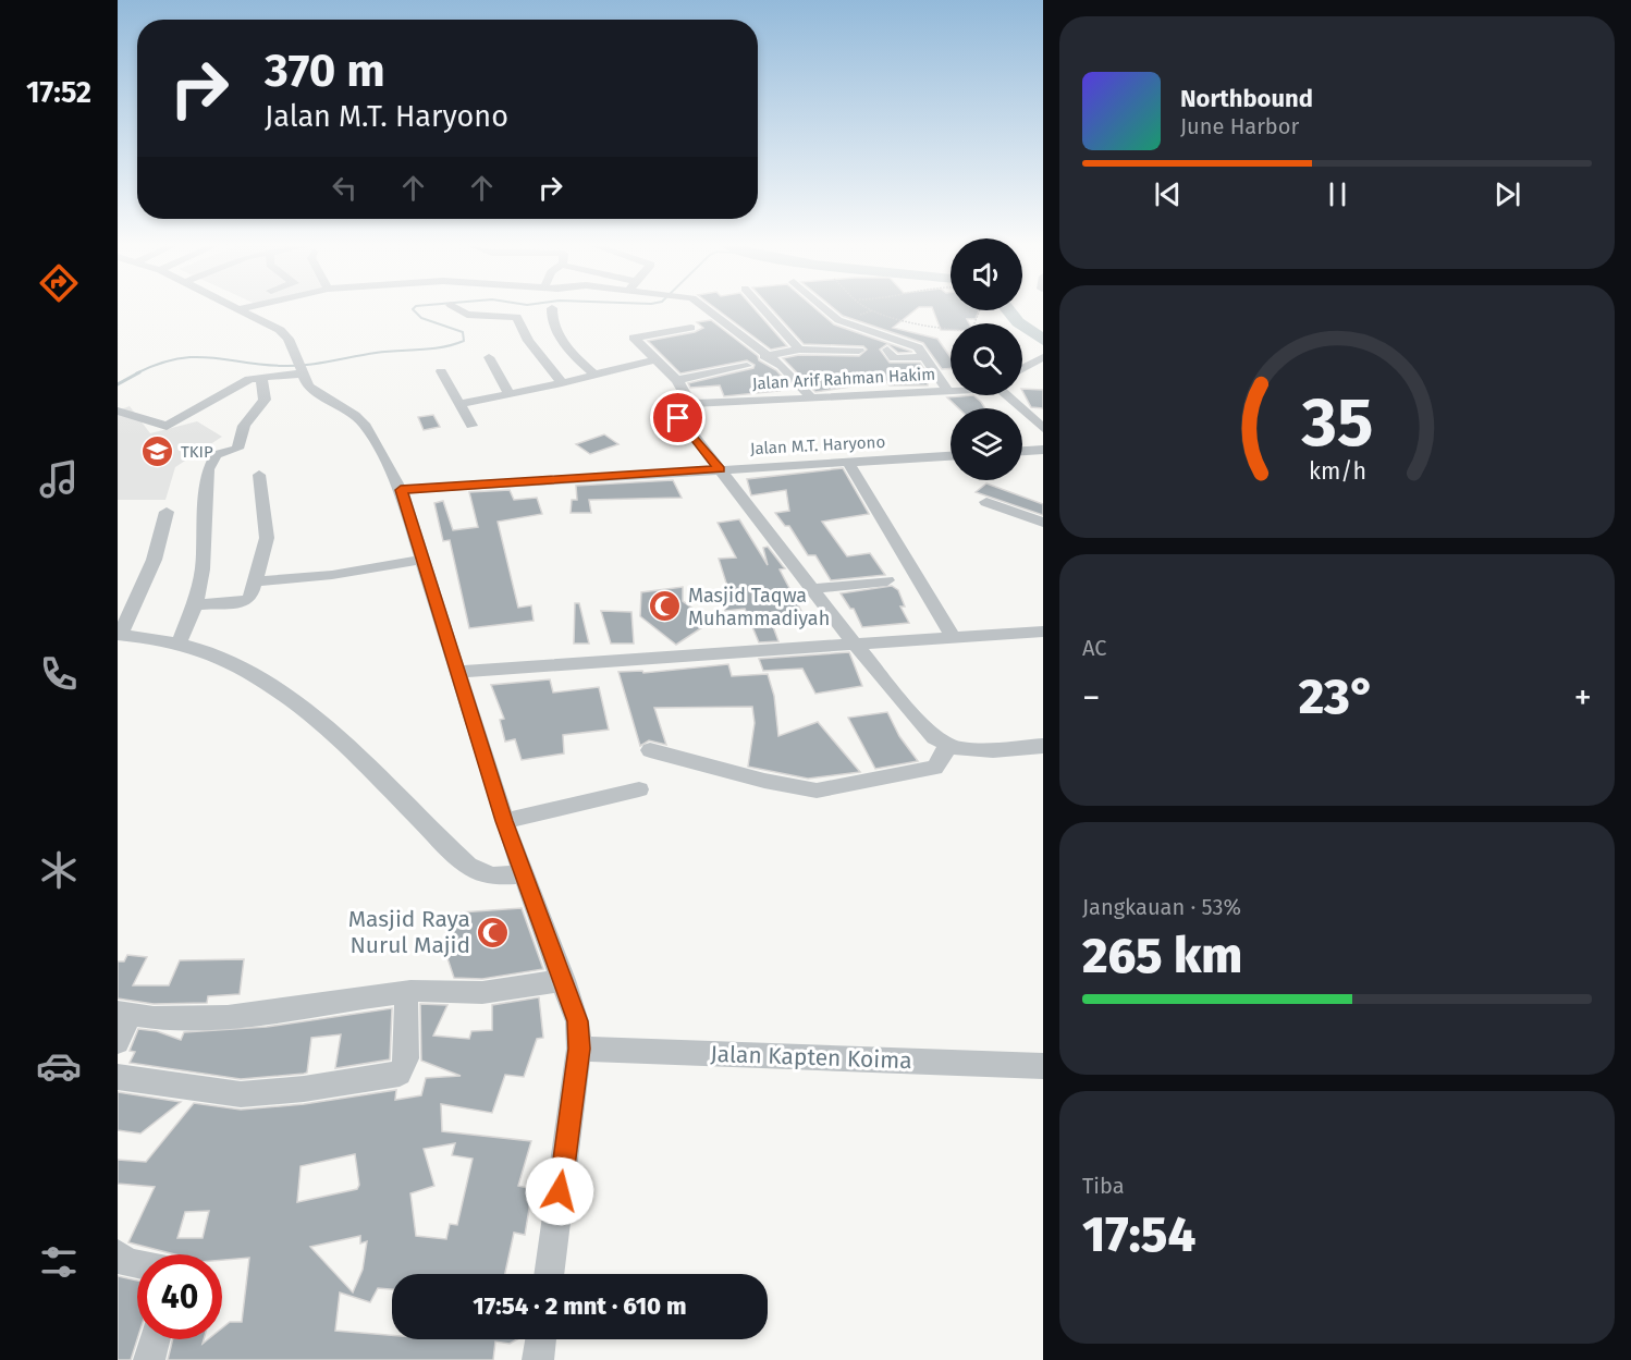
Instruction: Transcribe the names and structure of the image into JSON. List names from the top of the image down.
{
  "streets": {
    "street": ["Jalan Arif Rahman Hakim", "Jalan M.T. Haryono", "Jalan Kapten Koima"]
  },
  "places": {
    "school or university": ["TKIP"],
    "mosque": ["Masjid Taqwa Muhammadiyah", "Masjid Raya Nurul Majid"]
  },
  "page": {
    "tabs": "17:52",
    "turn": ["370 m", "Jalan M.T. Haryono"],
    "song": ["Northbound", "June Harbor"],
    "tile": [
      "AC",
      ["Jangkauan · 53%", "265 km"],
      ["Tiba", "17:54"]
    ],
    "heat": ["−", "23°", "+"],
    "limit": "40",
    "trip": "17:54 · 2 mnt · 610 m",
    "gauge": ["35", "km/h"]
  }
}
